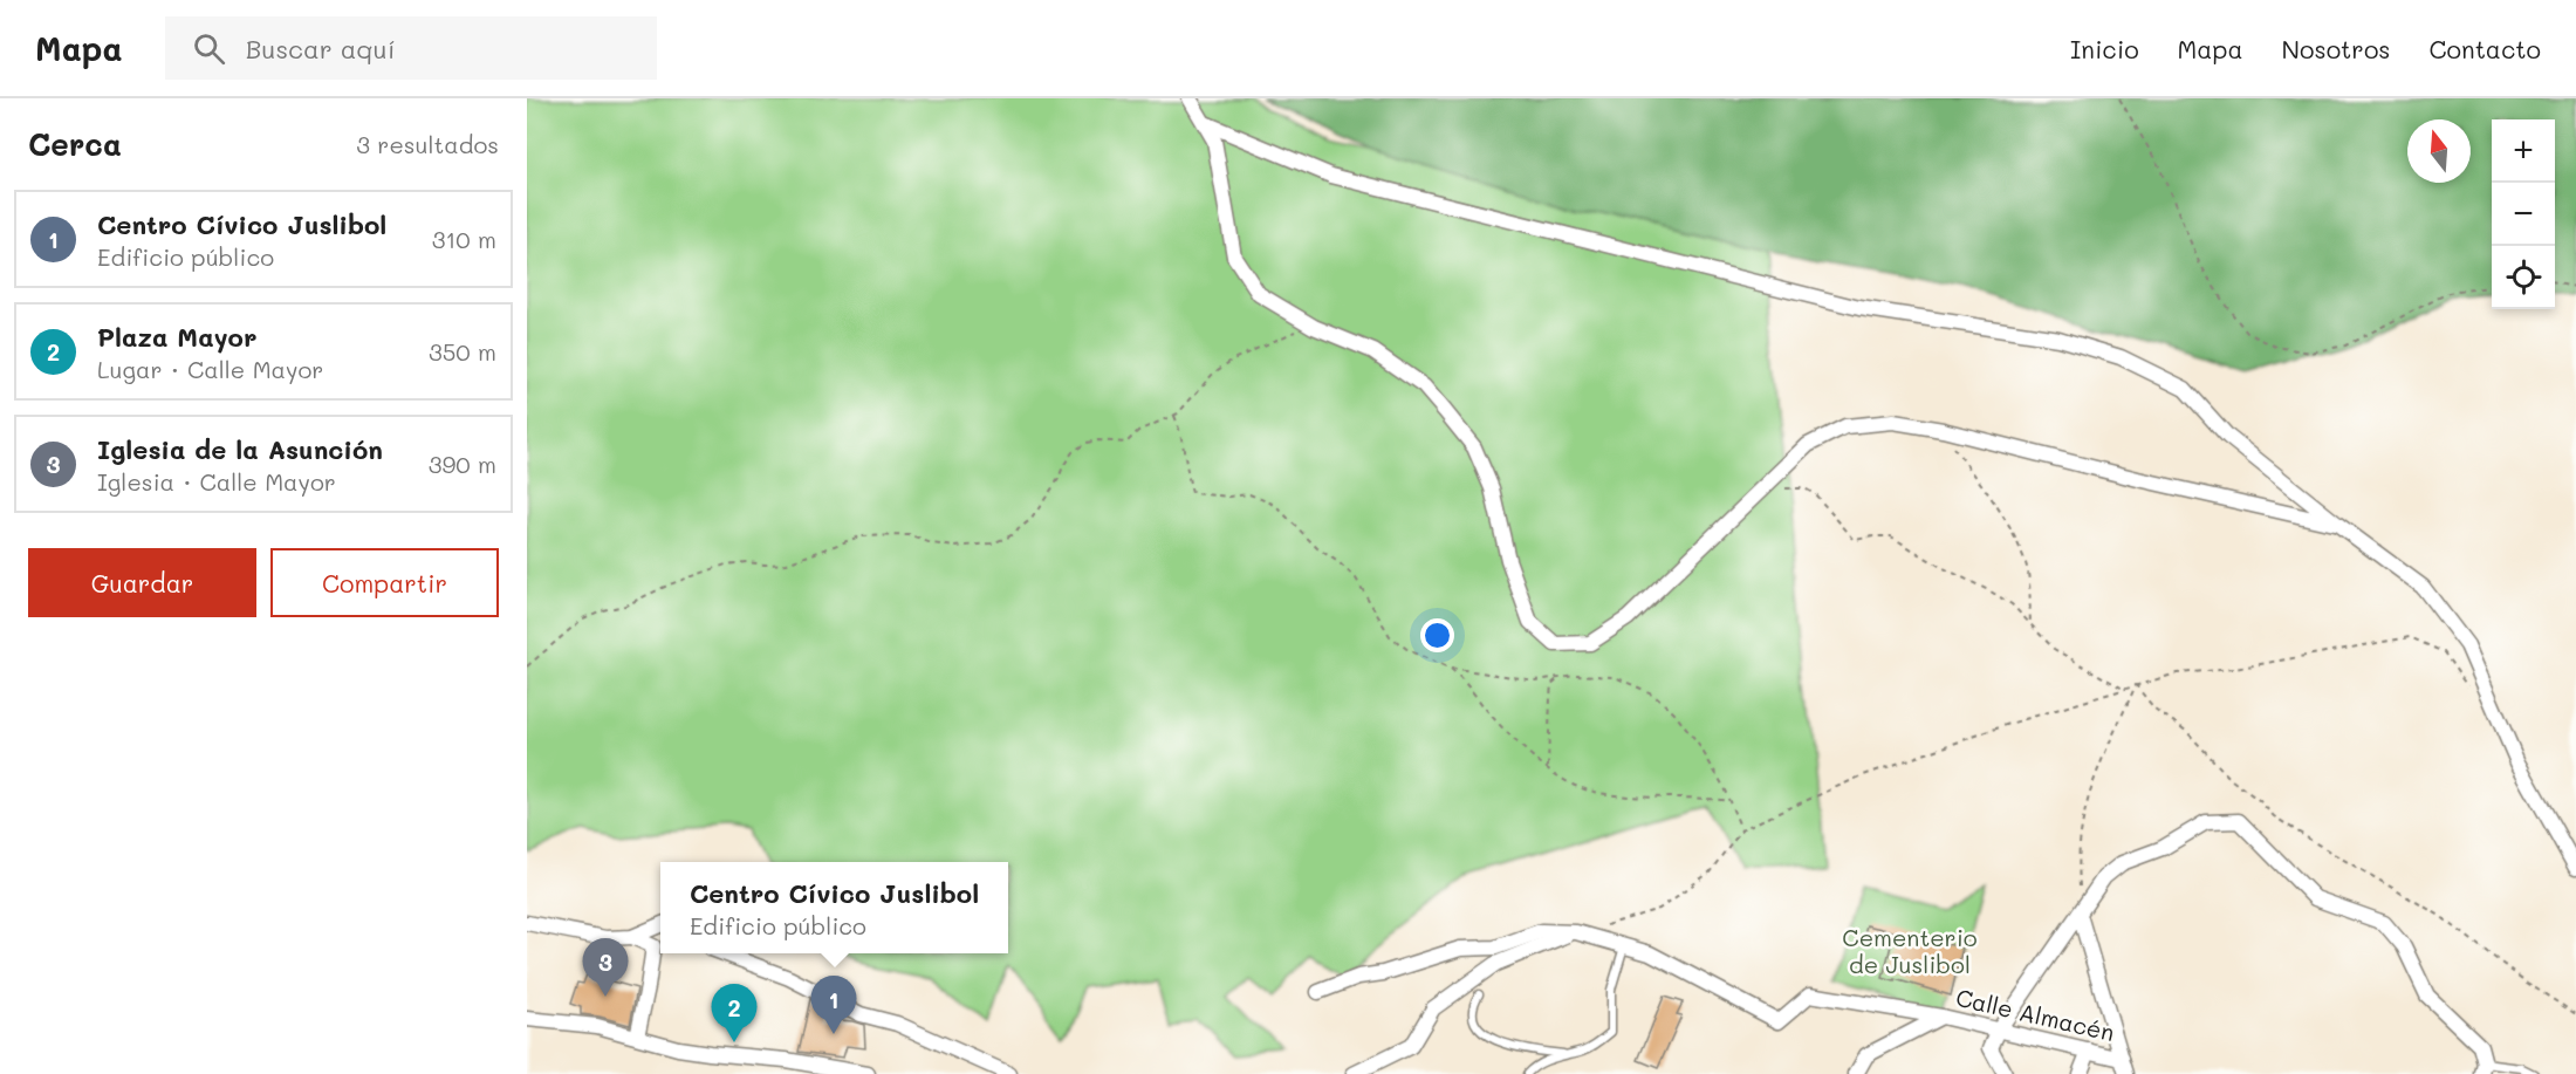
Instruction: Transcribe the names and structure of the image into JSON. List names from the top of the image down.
{
  "streets": {
    "street": ["Calle Almacén"]
  },
  "parks": ["Cementerio de Juslibol"],
  "north": "top",
  "page": {
    "header": "Mapa",
    "search": "Buscar aquí",
    "nav": [
      "Inicio",
      "Mapa",
      "Nosotros",
      "Contacto"
    ],
    "heading": ["Cerca", "3 resultados"],
    "map_buttons": ["+", "−"],
    "list": [
      {
        "mark": "1",
        "name": "Centro Cívico Juslibol",
        "note": "Edificio público",
        "value": "310 m"
      },
      {
        "mark": "2",
        "name": "Plaza Mayor",
        "note": "Lugar · Calle Mayor",
        "value": "350 m"
      },
      {
        "mark": "3",
        "name": "Iglesia de la Asunción",
        "note": "Iglesia · Calle Mayor",
        "value": "390 m"
      }
    ],
    "buttons": ["Guardar", "Compartir"],
    "popup": ["Centro Cívico Juslibol", "Edificio público"],
    "pins": ["3", "1", "2"]
  }
}
